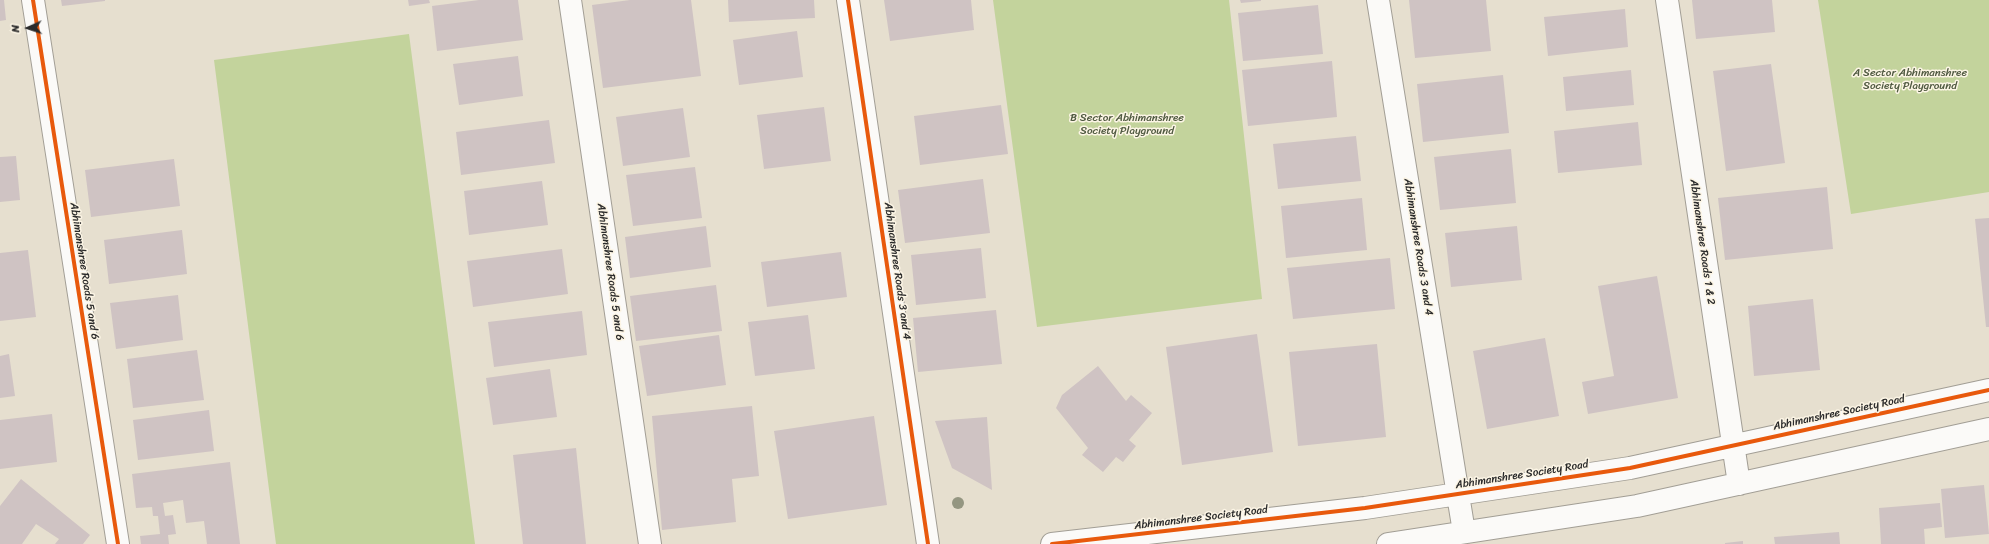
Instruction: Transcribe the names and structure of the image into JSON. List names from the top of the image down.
{
  "streets": {
    "street": [
      "Abhimanshree Roads 1 & 2",
      "Abhimanshree Roads 3 and 4",
      "Abhimanshree Roads 5 and 6",
      "Abhimanshree Society Road"
    ]
  },
  "crossings": [
    ["Abhimanshree Roads 1 & 2", "Abhimanshree Society Road"],
    ["Abhimanshree Roads 3 and 4", "Abhimanshree Society Road"]
  ],
  "parks": ["A Sector Abhimanshree Society Playground", "B Sector Abhimanshree Society Playground"],
  "north": "left"
}
